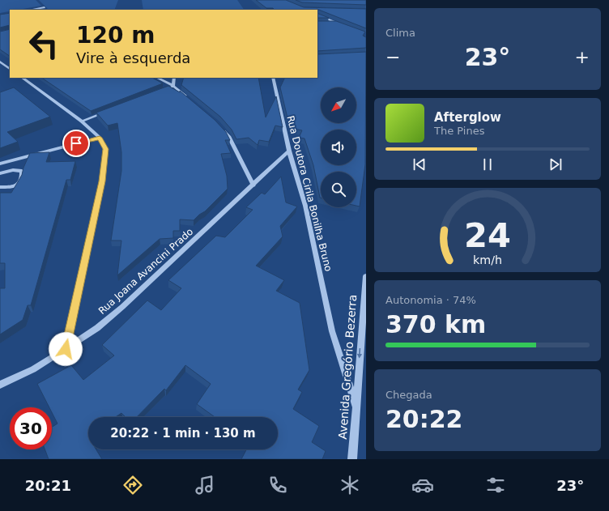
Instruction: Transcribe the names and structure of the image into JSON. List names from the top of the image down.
{
  "streets": {
    "street": ["Rua Doutora Cirila Bonilha Bruno", "Rua Joana Avancini Prado", "Avenida Gregório Bezerra"]
  },
  "crossings": [
    ["Rua Doutora Cirila Bonilha Bruno", "Rua Joana Avancini Prado"],
    ["Rua Doutora Cirila Bonilha Bruno", "Avenida Gregório Bezerra"]
  ],
  "one_way": ["Avenida Gregório Bezerra"],
  "north": "bottom left",
  "page": {
    "tile": [
      "Clima",
      ["Autonomia · 74%", "370 km"],
      ["Chegada", "20:22"]
    ],
    "turn": ["120 m", "Vire à esquerda"],
    "heat": ["−", "23°", "+"],
    "song": ["Afterglow", "The Pines"],
    "limit": "30",
    "trip": "20:22 · 1 min · 130 m",
    "tabs": ["20:21", "23°"],
    "gauge": ["24", "km/h"]
  }
}
